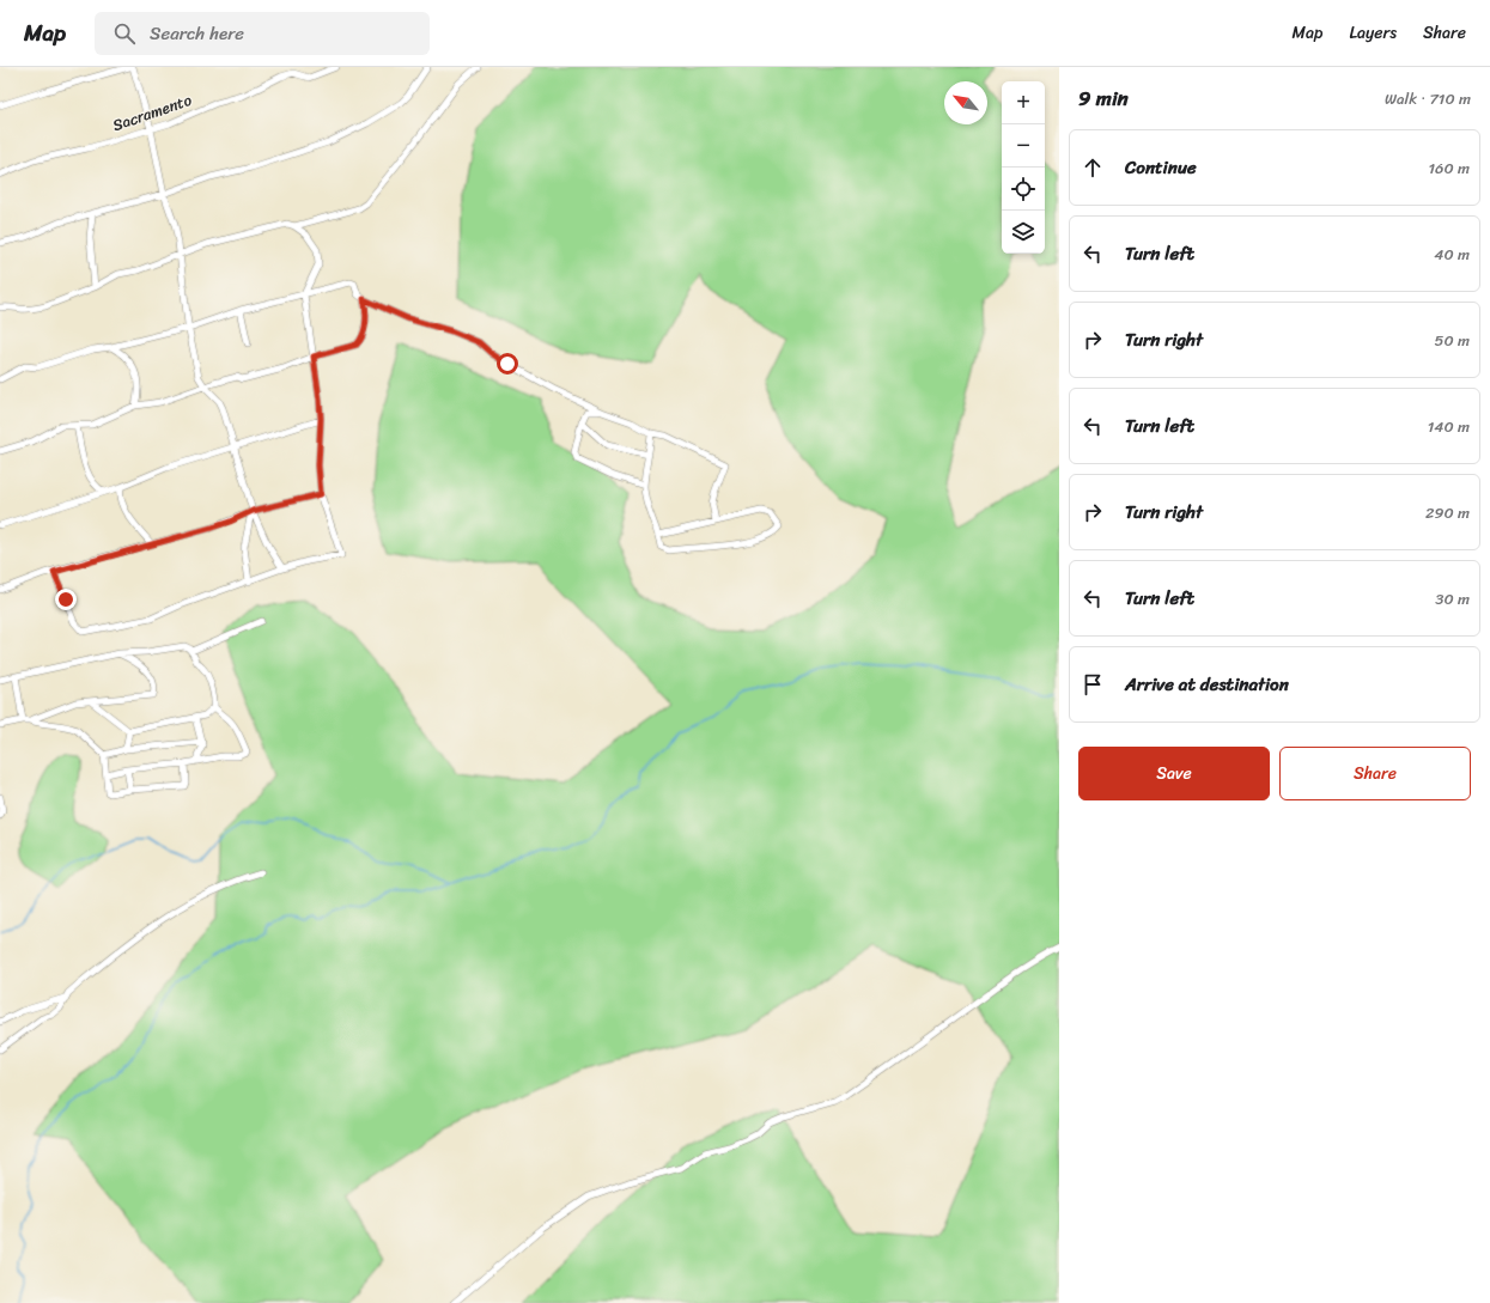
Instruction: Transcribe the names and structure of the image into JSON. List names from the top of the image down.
{
  "streets": {
    "street": ["Sacramento"]
  },
  "north": "top left",
  "page": {
    "header": "Map",
    "search": "Search here",
    "nav": ["Map", "Layers", "Share"],
    "heading": ["9 min", "Walk · 710 m"],
    "map_buttons": ["+", "−"],
    "list": [
      ["Continue", "160 m"],
      ["Turn left", "40 m"],
      ["Turn right", "50 m"],
      ["Turn left", "140 m"],
      ["Turn right", "290 m"],
      ["Turn left", "30 m"],
      "Arrive at destination"
    ],
    "buttons": ["Save", "Share"]
  }
}
